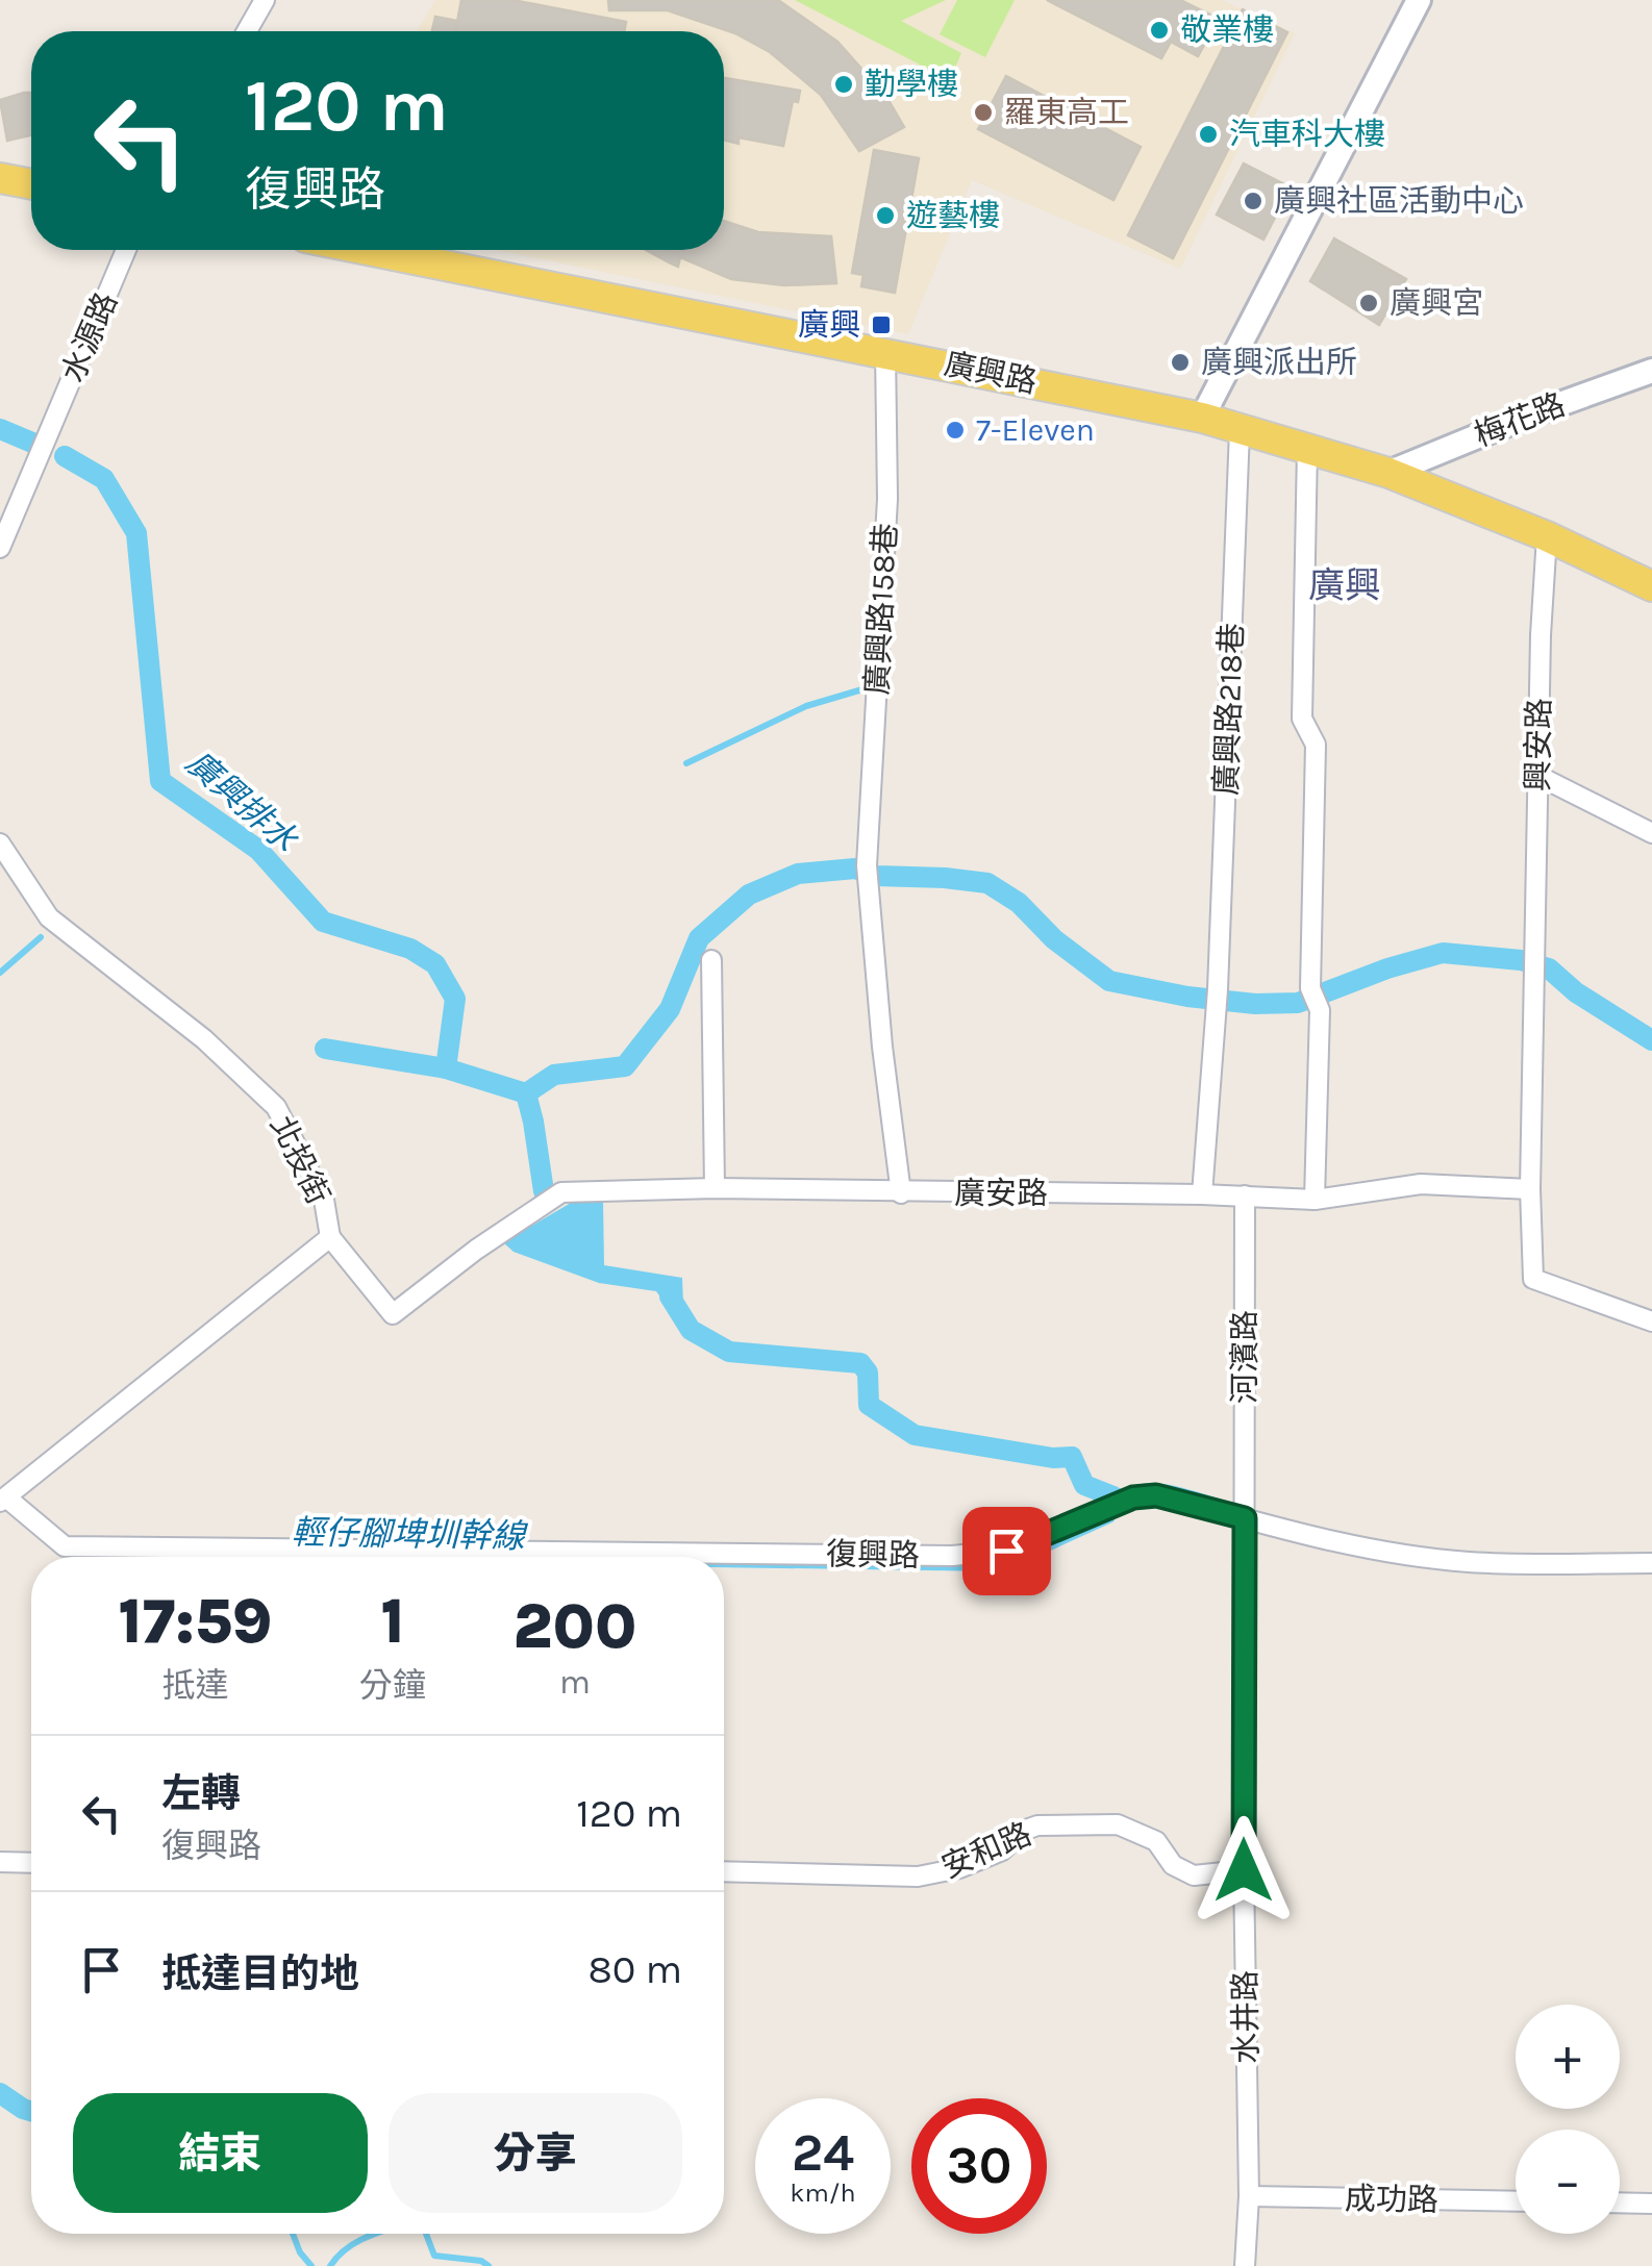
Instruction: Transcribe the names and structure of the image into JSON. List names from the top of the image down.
{
  "streets": {
    "main road": ["廣興路"],
    "street": [
      "水源路",
      "梅花路",
      "廣興路158巷",
      "廣興路218巷",
      "興安路",
      "北投街",
      "廣安路",
      "河濱路",
      "復興路",
      "安和路",
      "水井路",
      "成功路"
    ]
  },
  "crossings": [
    ["廣興路", "梅花路"],
    ["廣興路", "廣興路158巷"],
    ["廣興路", "廣興路218巷"],
    ["廣興路", "興安路"],
    ["廣興路158巷", "廣安路"],
    ["廣興路218巷", "廣安路"],
    ["興安路", "廣安路"],
    ["北投街", "廣安路"],
    ["北投街", "復興路"],
    ["廣安路", "河濱路"],
    ["河濱路", "復興路"],
    ["河濱路", "水井路"],
    ["復興路", "水井路"],
    ["安和路", "水井路"],
    ["水井路", "成功路"]
  ],
  "districts": ["廣興"],
  "water": ["廣興排水", "輕仔腳埤圳幹線"],
  "places": {
    "other": [
      "敬業樓",
      "勤學樓",
      "羅東高工",
      "汽車科大樓",
      "廣興社區活動中心",
      "遊藝樓",
      "廣興宮",
      "廣興派出所",
      "7-Eleven"
    ],
    "transit": ["廣興"]
  },
  "page": {
    "turn": ["120 m", "復興路"],
    "eta": [
      "17:59",
      "抵達",
      "1",
      "分鐘",
      "200",
      "m"
    ],
    "list": [
      {
        "name": "左轉",
        "note": "復興路",
        "value": "120 m"
      },
      {
        "name": "抵達目的地",
        "value": "80 m"
      }
    ],
    "map_buttons": ["+", "−"],
    "buttons": ["結束", "分享"],
    "speed": "24 km/h",
    "limit": "30"
  }
}
